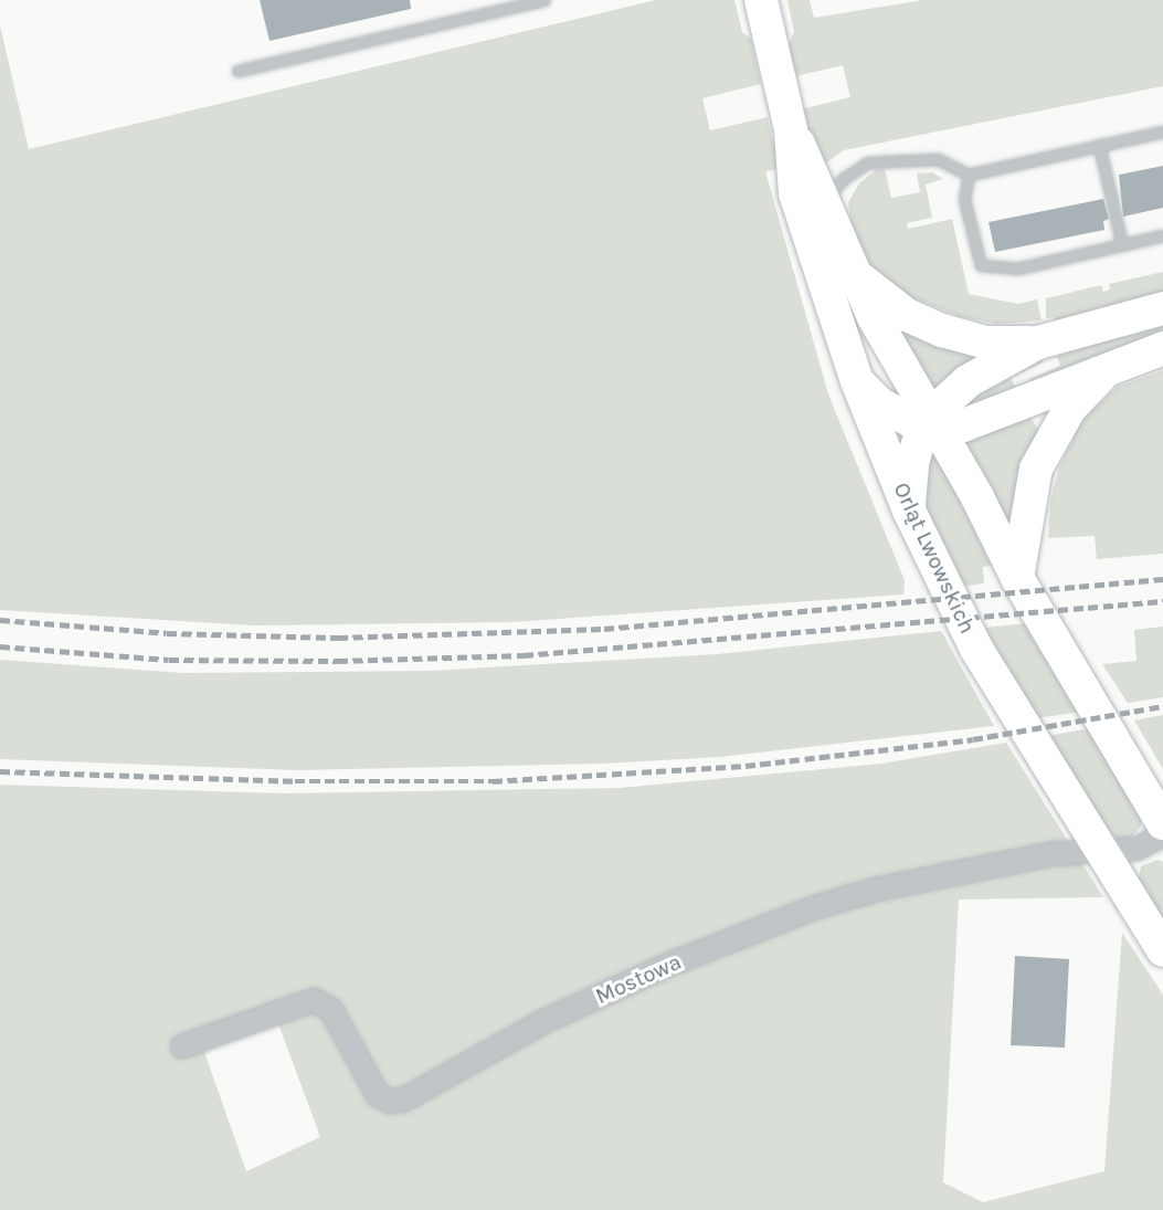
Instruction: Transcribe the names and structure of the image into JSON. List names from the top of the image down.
{
  "streets": {
    "main road": ["Orląt Lwowskich"],
    "street": ["Mostowa"]
  },
  "crossings": [
    ["Orląt Lwowskich", "Mostowa"]
  ]
}
